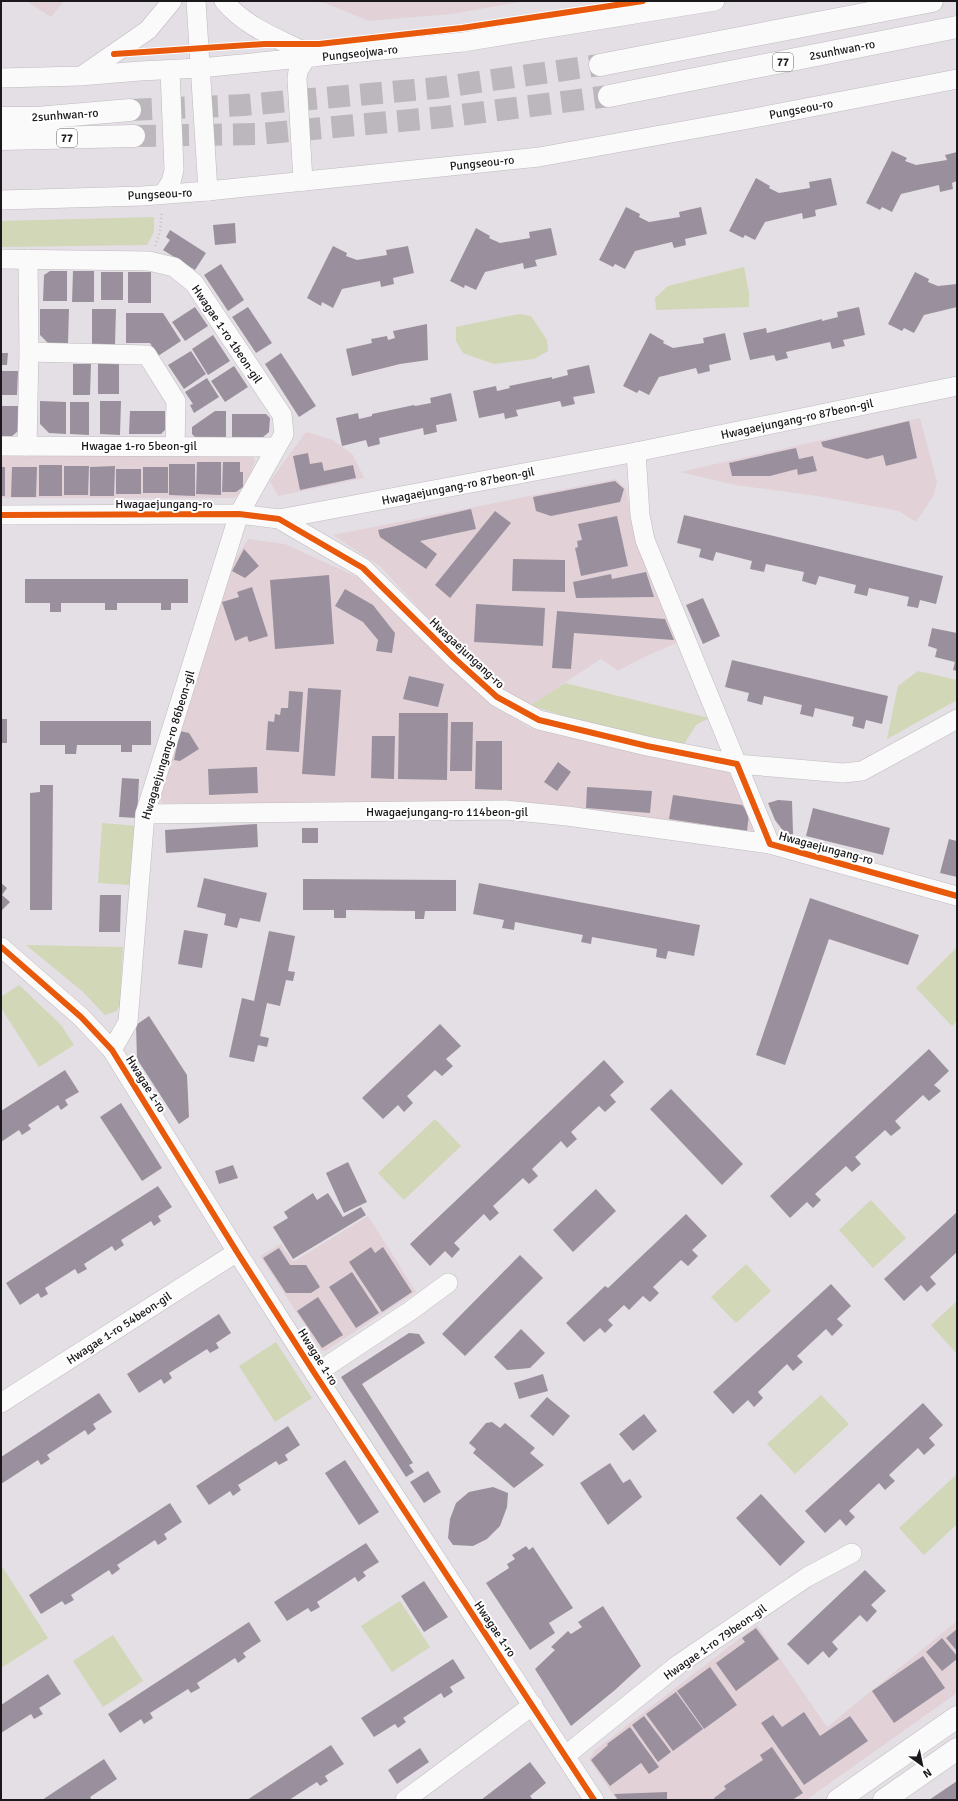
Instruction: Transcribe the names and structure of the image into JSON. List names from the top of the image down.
{
  "streets": {
    "main road": ["2sunhwan-ro", "77"],
    "street": [
      "Pungseojwa-ro",
      "Pungseou-ro",
      "Hwagae 1-ro 1beon-gil",
      "Hwagaejungang-ro 87beon-gil",
      "Hwagae 1-ro 5beon-gil",
      "Hwagaejungang-ro",
      "Hwagaejungang-ro 86beon-gil",
      "Hwagaejungang-ro 114beon-gil",
      "Hwagae 1-ro",
      "Hwagae 1-ro 54beon-gil",
      "Hwagae 1-ro 79beon-gil"
    ]
  },
  "crossings": [
    ["Hwagae 1-ro 1beon-gil", "Hwagae 1-ro 5beon-gil"],
    ["Hwagae 1-ro 1beon-gil", "Hwagaejungang-ro"],
    ["Hwagae 1-ro 1beon-gil", "Hwagaejungang-ro 86beon-gil"],
    ["Hwagaejungang-ro 87beon-gil", "Hwagaejungang-ro"],
    ["Hwagaejungang-ro", "Hwagaejungang-ro 86beon-gil"],
    ["Hwagaejungang-ro", "Hwagaejungang-ro 114beon-gil"],
    ["Hwagaejungang-ro 86beon-gil", "Hwagaejungang-ro 114beon-gil"],
    ["Hwagaejungang-ro 86beon-gil", "Hwagae 1-ro"],
    ["Hwagae 1-ro", "Hwagae 1-ro 54beon-gil"],
    ["Hwagae 1-ro", "Hwagae 1-ro 79beon-gil"]
  ],
  "north": "bottom right"
}
